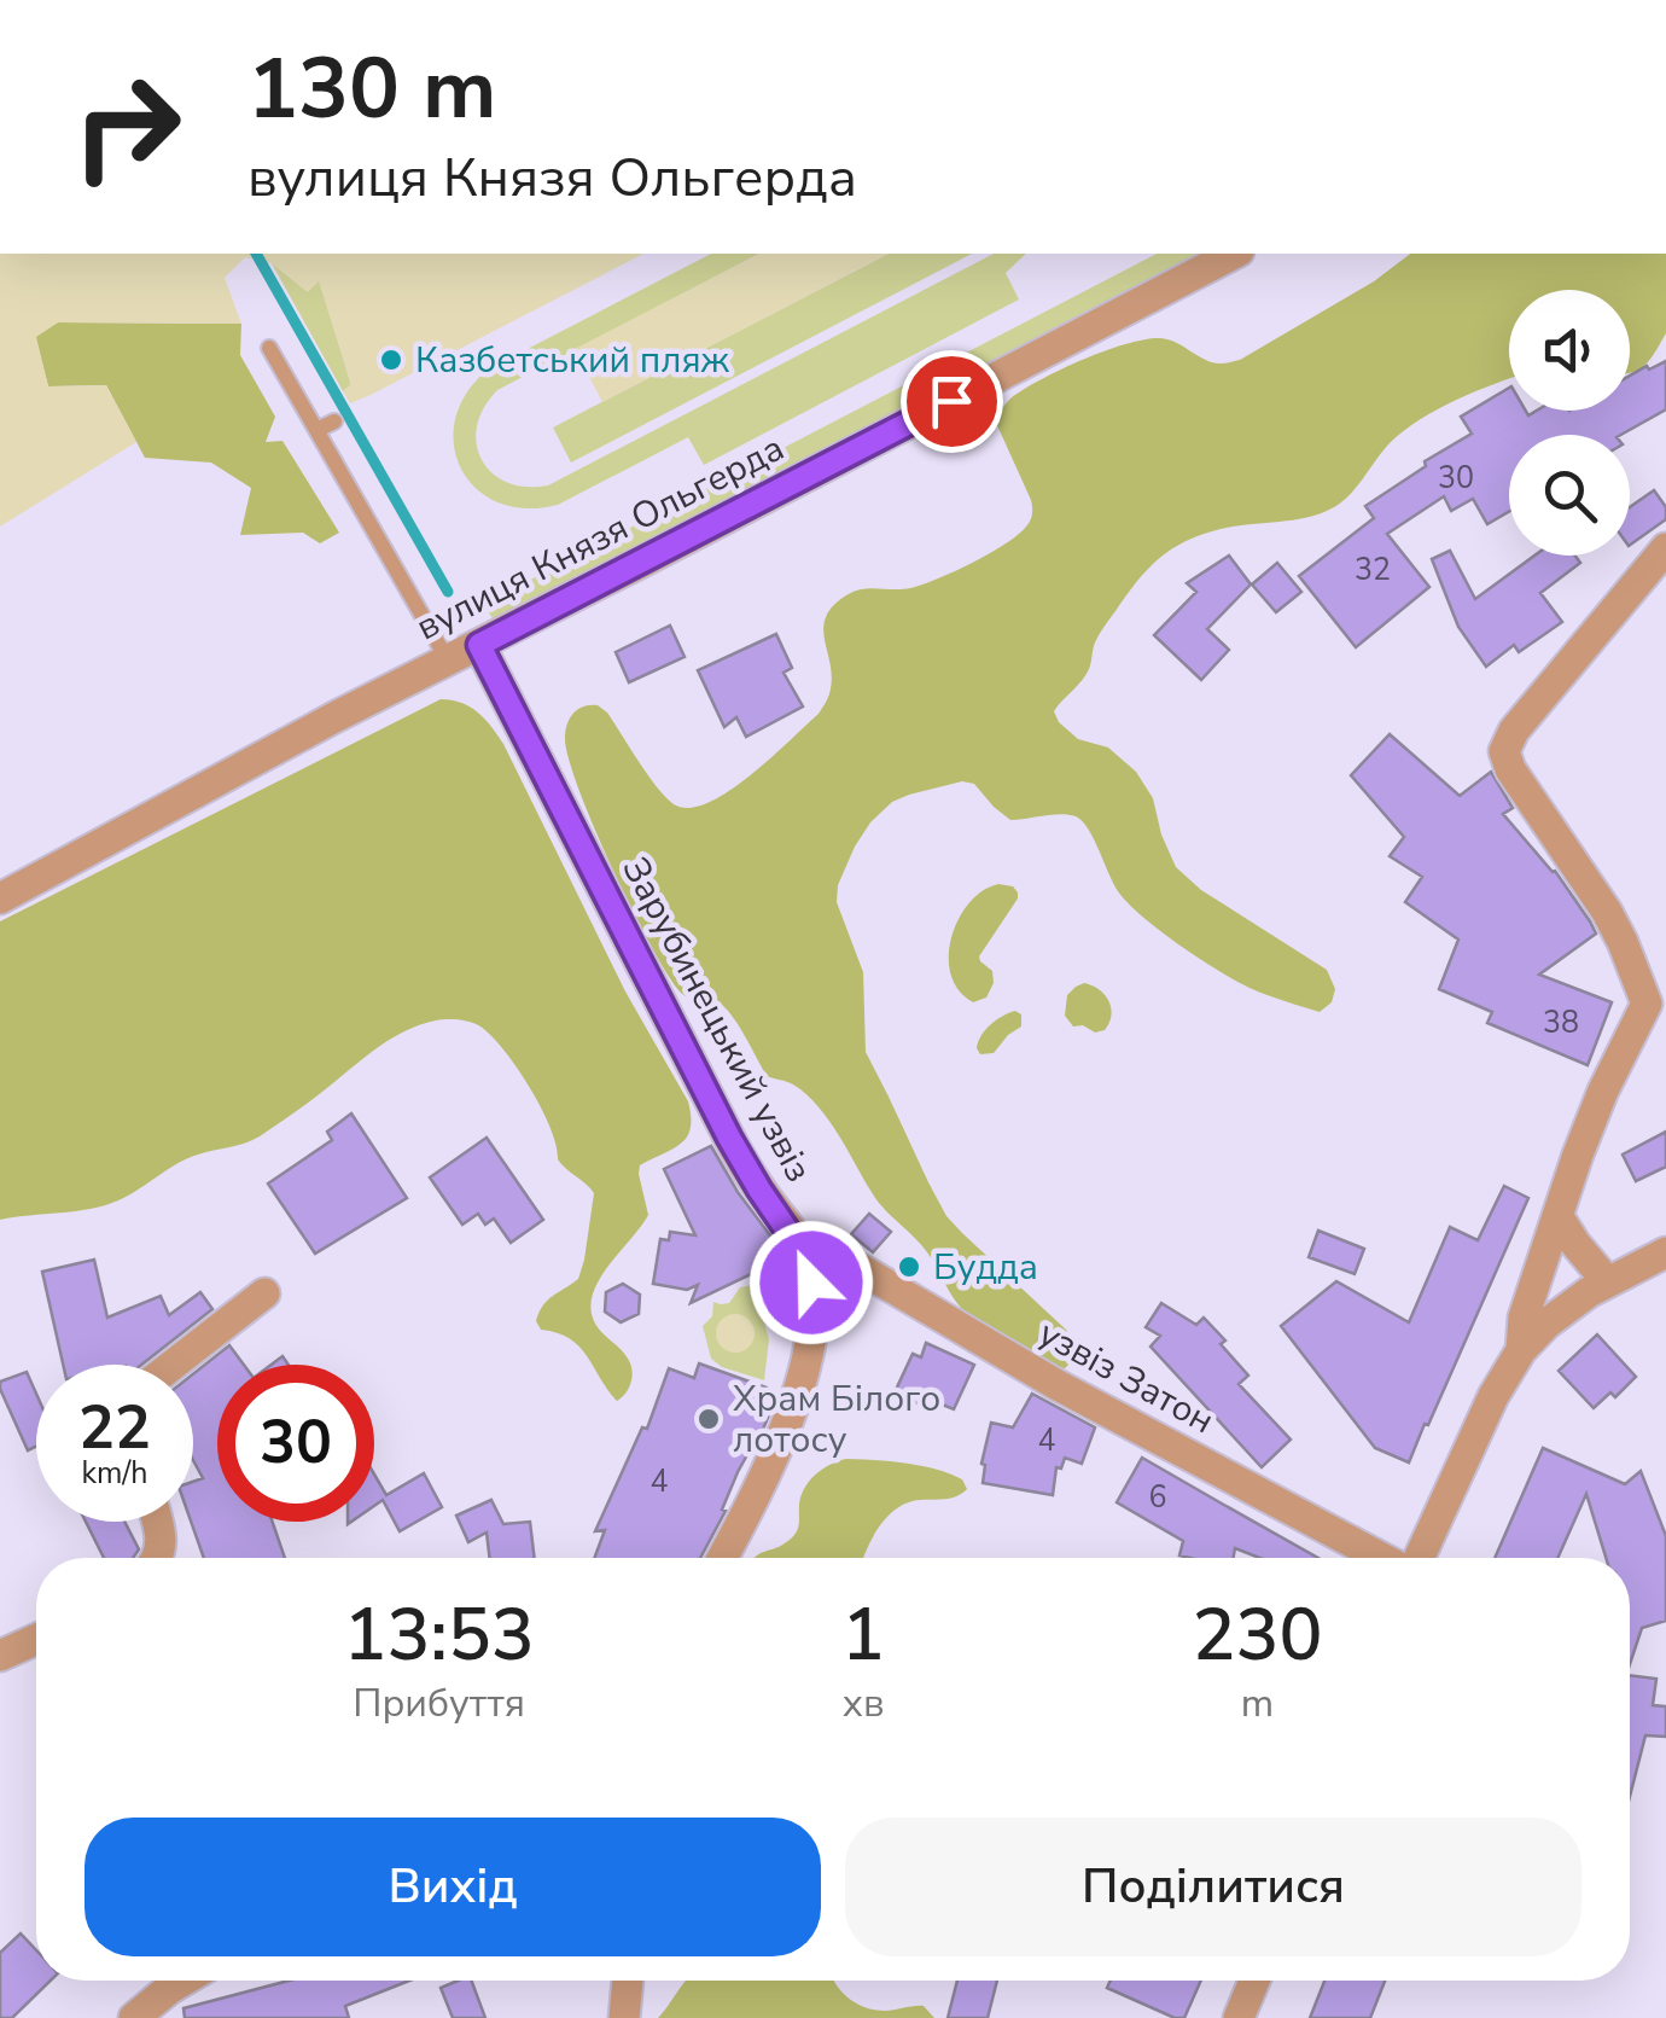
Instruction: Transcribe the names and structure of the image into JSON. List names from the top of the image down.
{
  "streets": {
    "street": ["вулиця Князя Ольгерда", "Зарубинецький узвіз", "узвіз Затон"]
  },
  "crossings": [
    ["вулиця Князя Ольгерда", "Зарубинецький узвіз"],
    ["Зарубинецький узвіз", "узвіз Затон"]
  ],
  "places": ["Казбетський пляж", "Будда", "Храм Білого лотосу"],
  "house_numbers": [
    "30",
    "32",
    "38",
    "4",
    "4",
    "6"
  ],
  "page": {
    "turn": ["130 m", "вулиця Князя Ольгерда"],
    "speed": "22 km/h",
    "limit": "30",
    "eta": [
      "13:53",
      "Прибуття",
      "1",
      "хв",
      "230",
      "m"
    ],
    "buttons": ["Вихід", "Поділитися"]
  }
}
